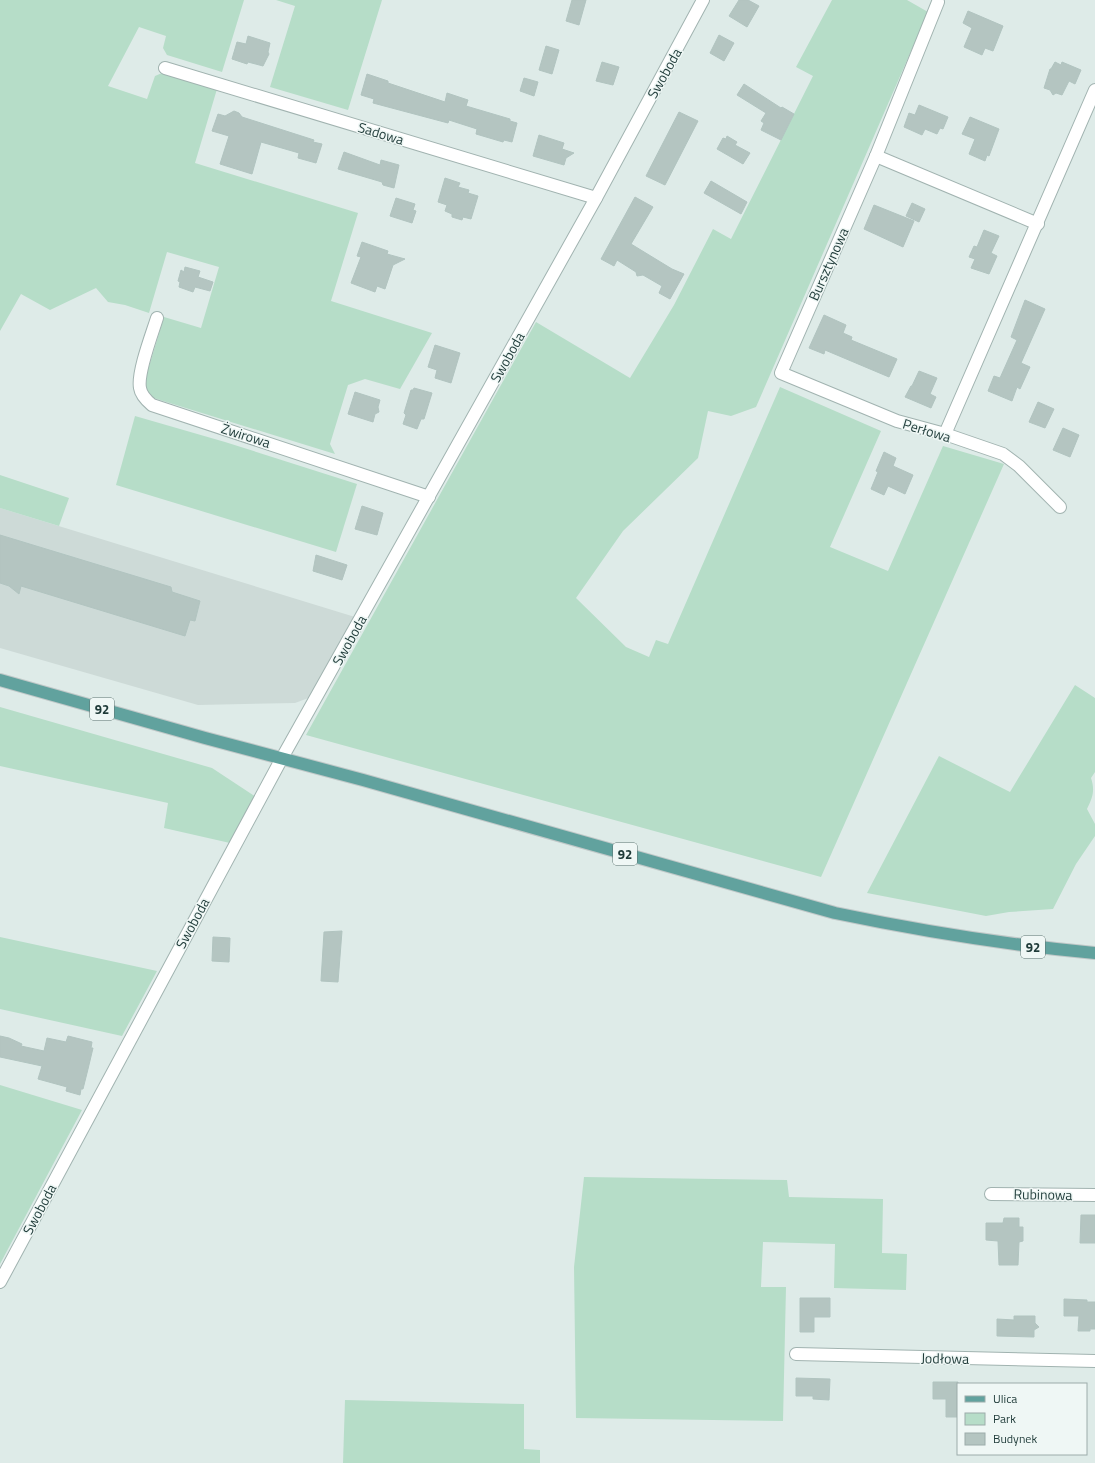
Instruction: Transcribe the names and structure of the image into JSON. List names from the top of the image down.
{
  "streets": {
    "main road": ["92"],
    "street": [
      "Swoboda",
      "Sadowa",
      "Bursztynowa",
      "Perłowa",
      "Żwirowa",
      "Rubinowa",
      "Jodłowa"
    ]
  },
  "crossings": [
    ["Swoboda", "Sadowa"],
    ["Swoboda", "Żwirowa"],
    ["Swoboda", "92"],
    ["Bursztynowa", "Perłowa"]
  ],
  "legend": ["Ulica", "Park", "Budynek"]
}
